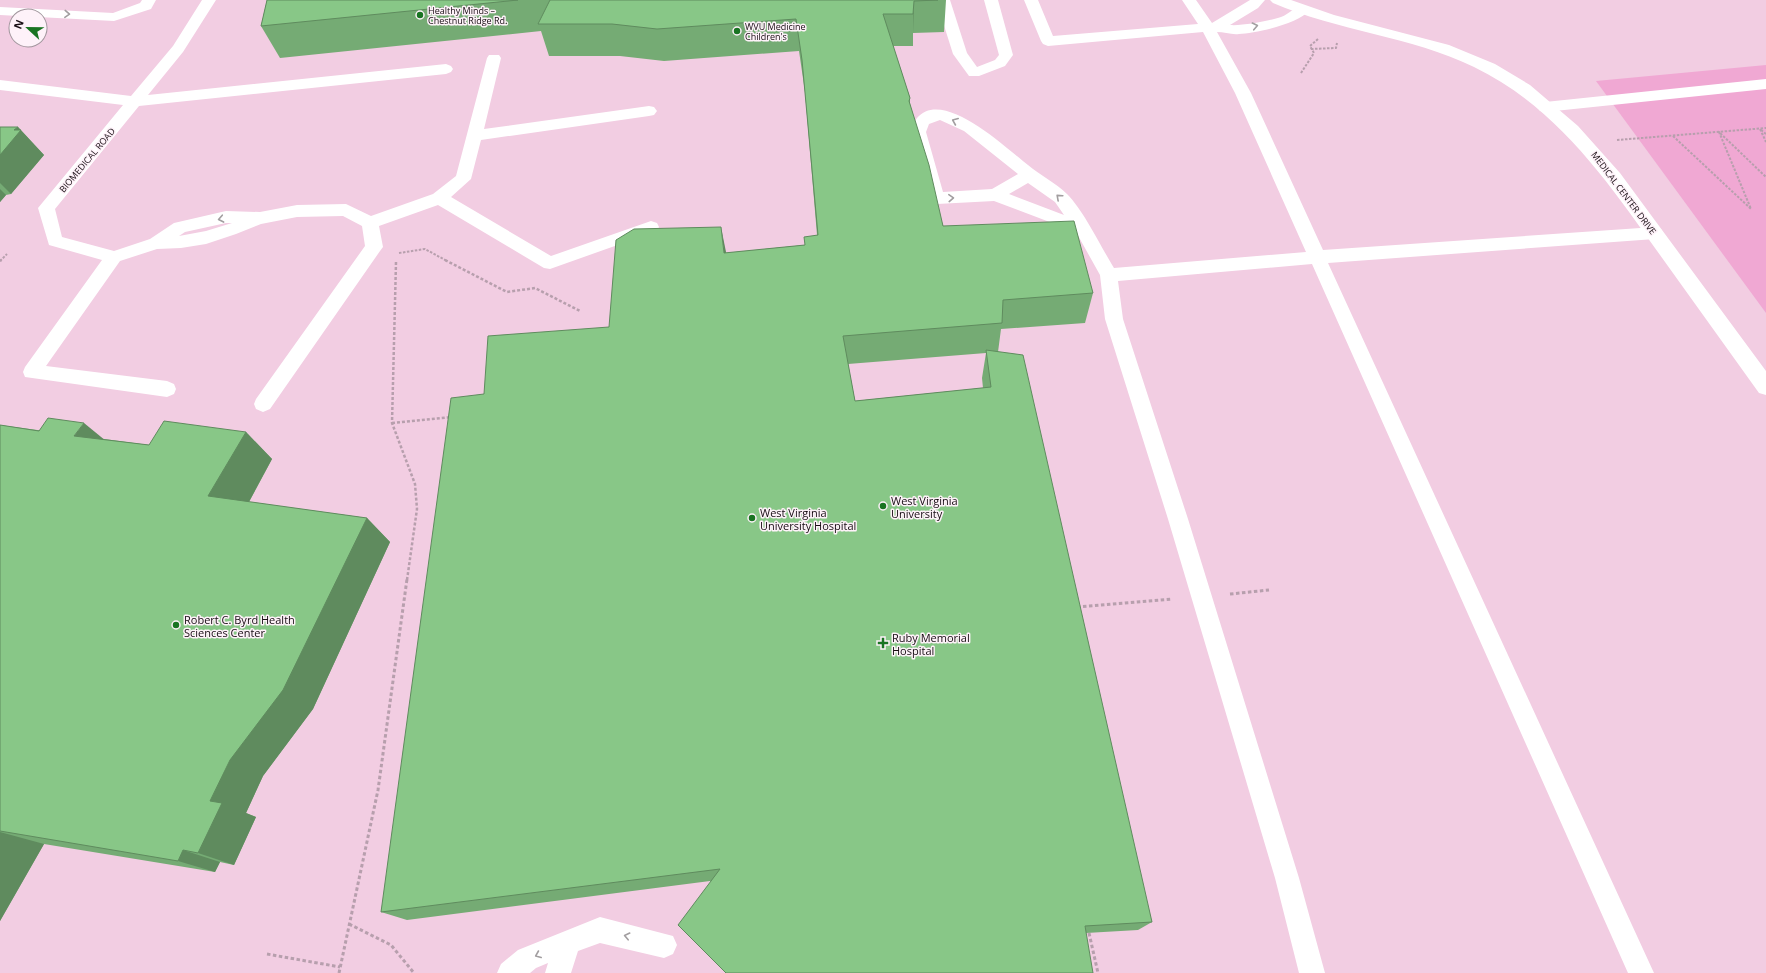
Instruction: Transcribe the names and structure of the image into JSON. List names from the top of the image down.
{
  "streets": {
    "street": ["MEDICAL CENTER DRIVE"],
    "lane": ["BIOMEDICAL ROAD"]
  },
  "places": {
    "other": [
      "Healthy Minds – Chestnut Ridge Rd.",
      "WVU Medicine Children's",
      "West Virginia University",
      "West Virginia University Hospital",
      "Robert C. Byrd Health Sciences Center"
    ],
    "health": ["Ruby Memorial Hospital"]
  },
  "north": "left"
}
